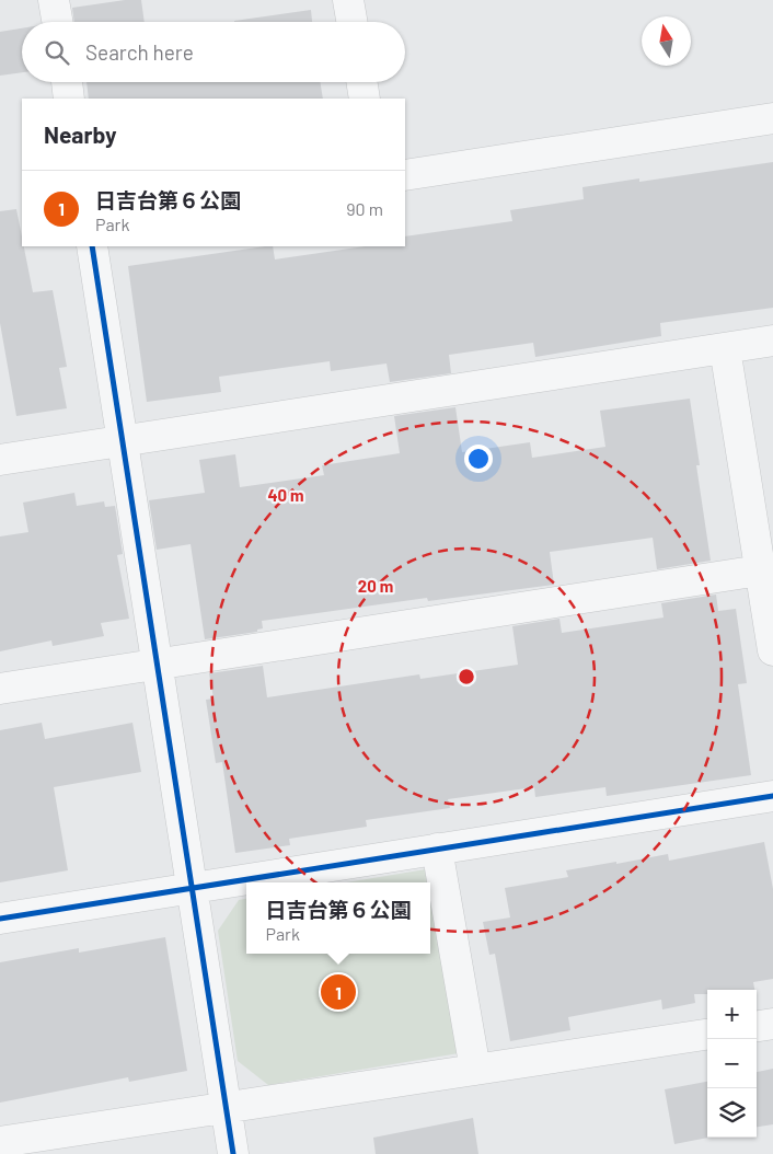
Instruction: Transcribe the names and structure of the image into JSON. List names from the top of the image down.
{
  "north": "top",
  "page": {
    "search": "Search here",
    "heading": "Nearby",
    "list": [
      {
        "mark": "1",
        "name": "日吉台第６公園",
        "note": "Park",
        "value": "90 m"
      }
    ],
    "popup": ["日吉台第６公園", "Park"],
    "pins": "1",
    "map_buttons": ["+", "−"]
  },
  "rings": ["40 m", "20 m"]
}
